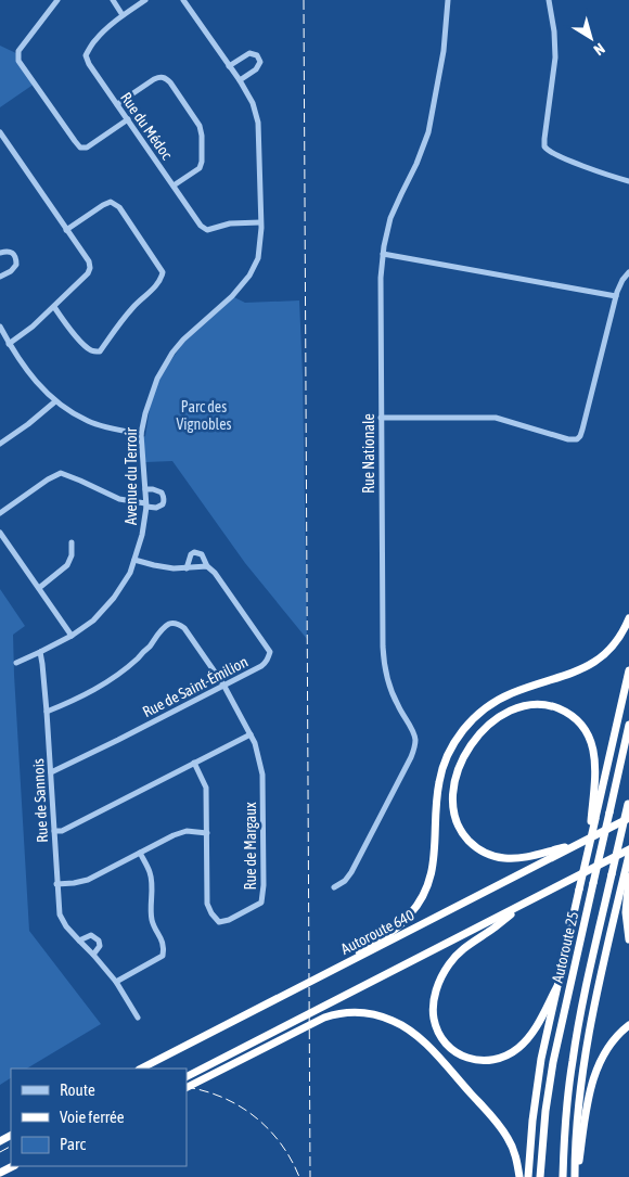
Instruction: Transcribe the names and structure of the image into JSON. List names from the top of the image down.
{
  "streets": {
    "highway": ["Autoroute 640", "Autoroute 25"],
    "street": [
      "Rue du Médoc",
      "Rue Nationale",
      "Avenue du Terroir",
      "Rue de Saint-Émilion",
      "Rue de Sannois",
      "Rue de Margaux"
    ]
  },
  "crossings": [
    ["Rue du Médoc", "Avenue du Terroir"],
    ["Avenue du Terroir", "Rue de Sannois"],
    ["Rue de Saint-Émilion", "Rue de Sannois"],
    ["Rue de Saint-Émilion", "Rue de Margaux"],
    ["Rue de Sannois", "Rue de Margaux"]
  ],
  "parks": ["Parc des Vignobles"],
  "legend": ["Route", "Voie ferrée", "Parc"],
  "north": "bottom right"
}
